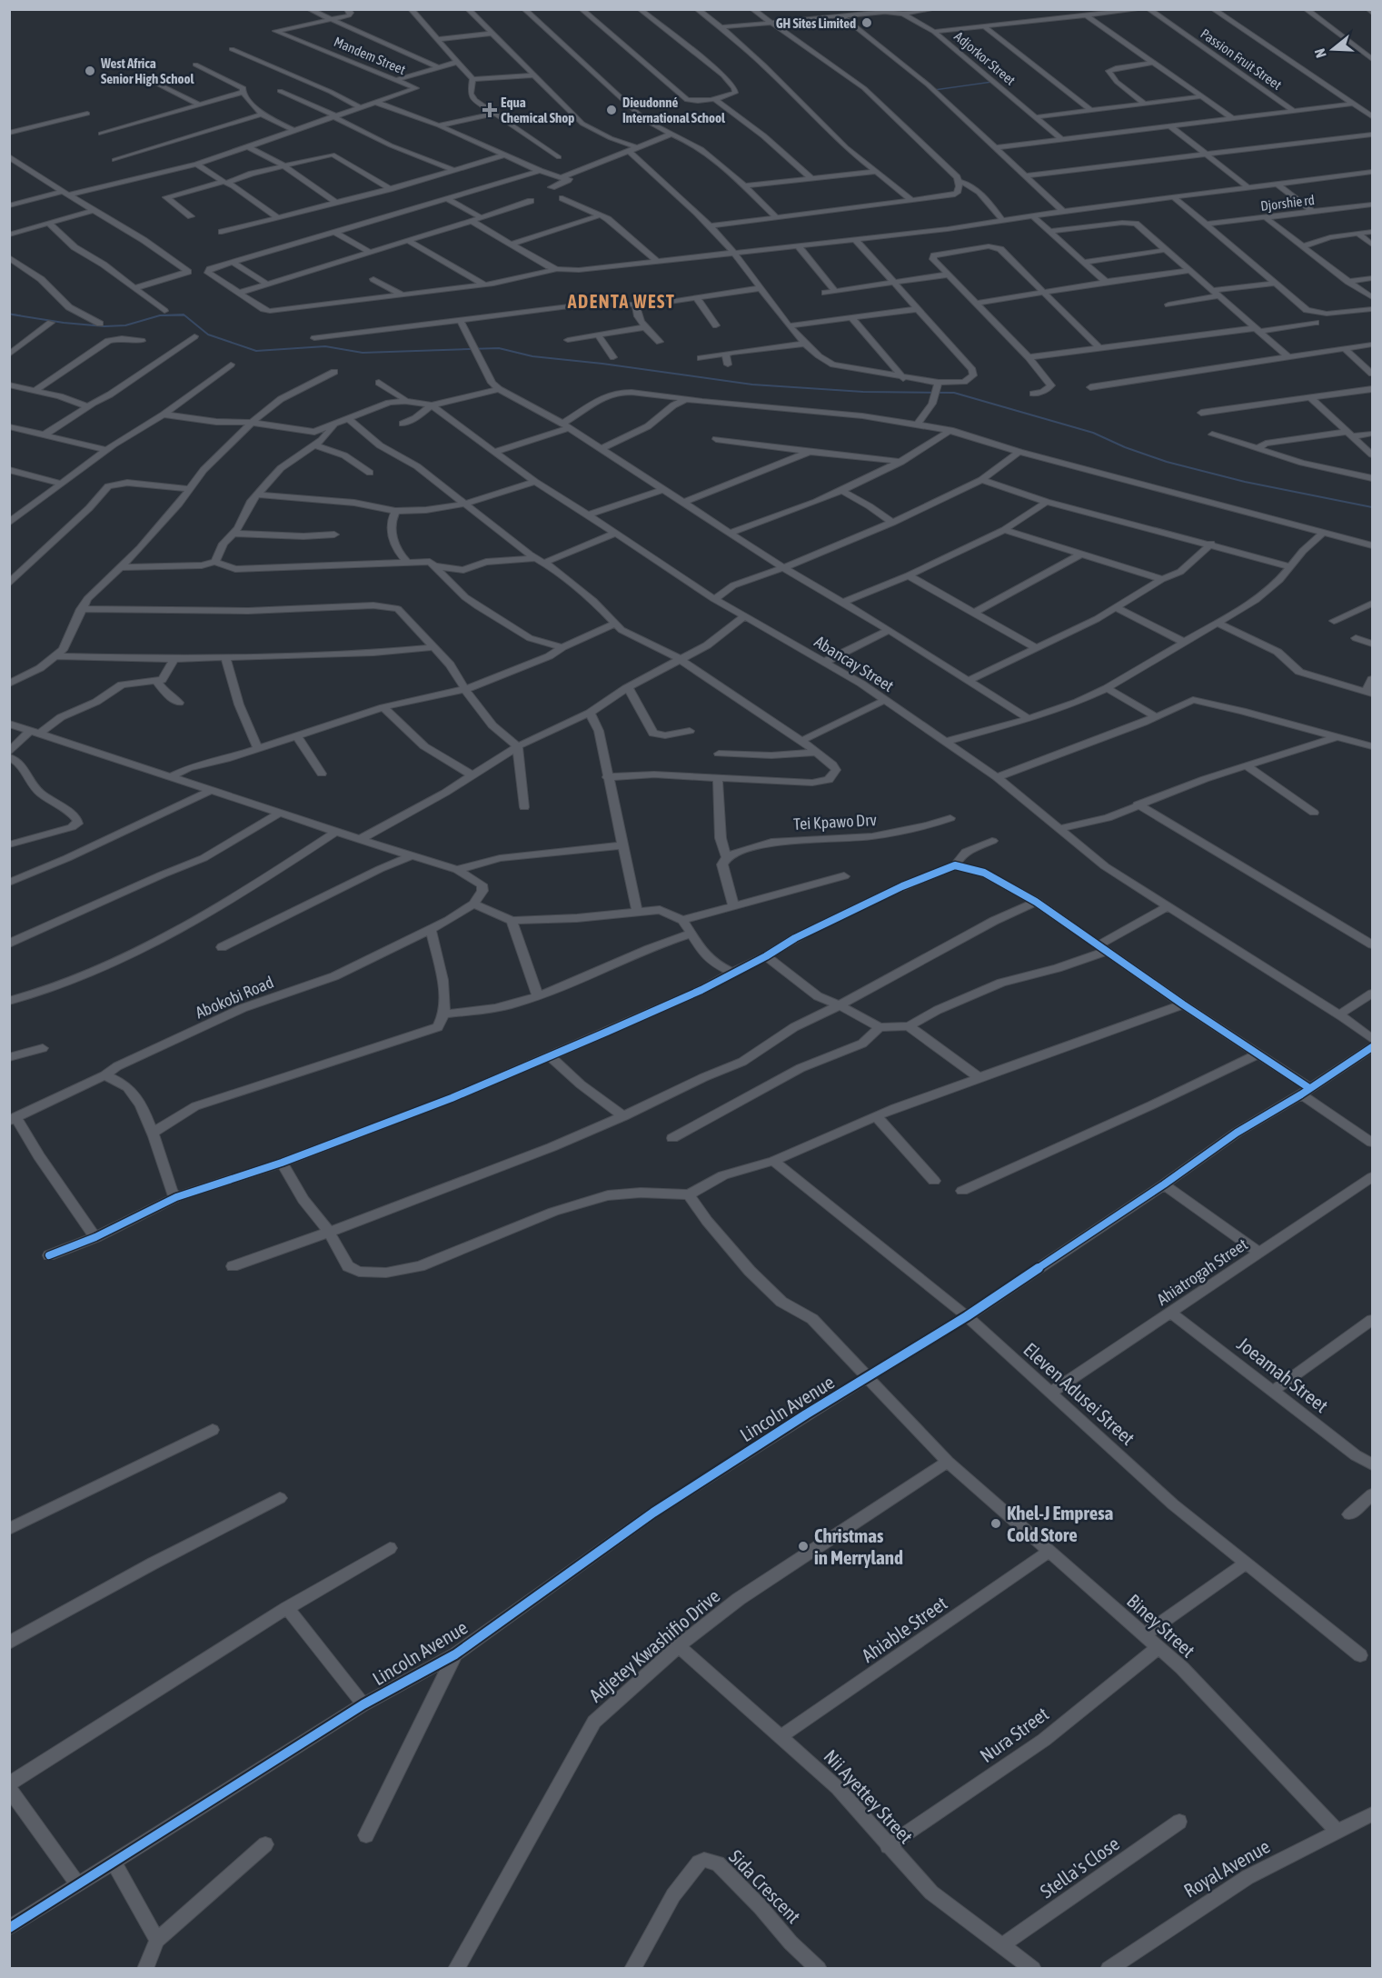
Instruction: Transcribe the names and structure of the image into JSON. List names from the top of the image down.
{
  "streets": {
    "street": [
      "Mandem Street",
      "Adjorkor Street",
      "Passion Fruit Street",
      "Djorshie rd",
      "Abancay Street",
      "Tei Kpawo Drv",
      "Abokobi Road",
      "Ahiatrogah Street",
      "Joeamah Street",
      "Eleven Adusei Street",
      "Lincoln Avenue",
      "Biney Street",
      "Ahiable Street",
      "Adjetey Kwashifio Drive",
      "Nura Street",
      "Nii Ayettey Street",
      "Stella's Close",
      "Royal Avenue",
      "Sida Crescent"
    ]
  },
  "crossings": [
    ["Ahiatrogah Street", "Joeamah Street"],
    ["Ahiatrogah Street", "Eleven Adusei Street"],
    ["Eleven Adusei Street", "Lincoln Avenue"],
    ["Lincoln Avenue", "Biney Street"],
    ["Biney Street", "Ahiable Street"],
    ["Biney Street", "Adjetey Kwashifio Drive"],
    ["Biney Street", "Nura Street"],
    ["Biney Street", "Royal Avenue"],
    ["Ahiable Street", "Nii Ayettey Street"],
    ["Adjetey Kwashifio Drive", "Nii Ayettey Street"],
    ["Nura Street", "Nii Ayettey Street"],
    ["Nii Ayettey Street", "Stella's Close"]
  ],
  "districts": ["ADENTA WEST"],
  "places": {
    "other": [
      "GH Sites Limited",
      "West Africa Senior High School",
      "Dieudonné International School",
      "Khel-J Empresa Cold Store",
      "Christmas in Merryland"
    ],
    "health": ["Equa Chemical Shop"]
  },
  "north": "left"
}
